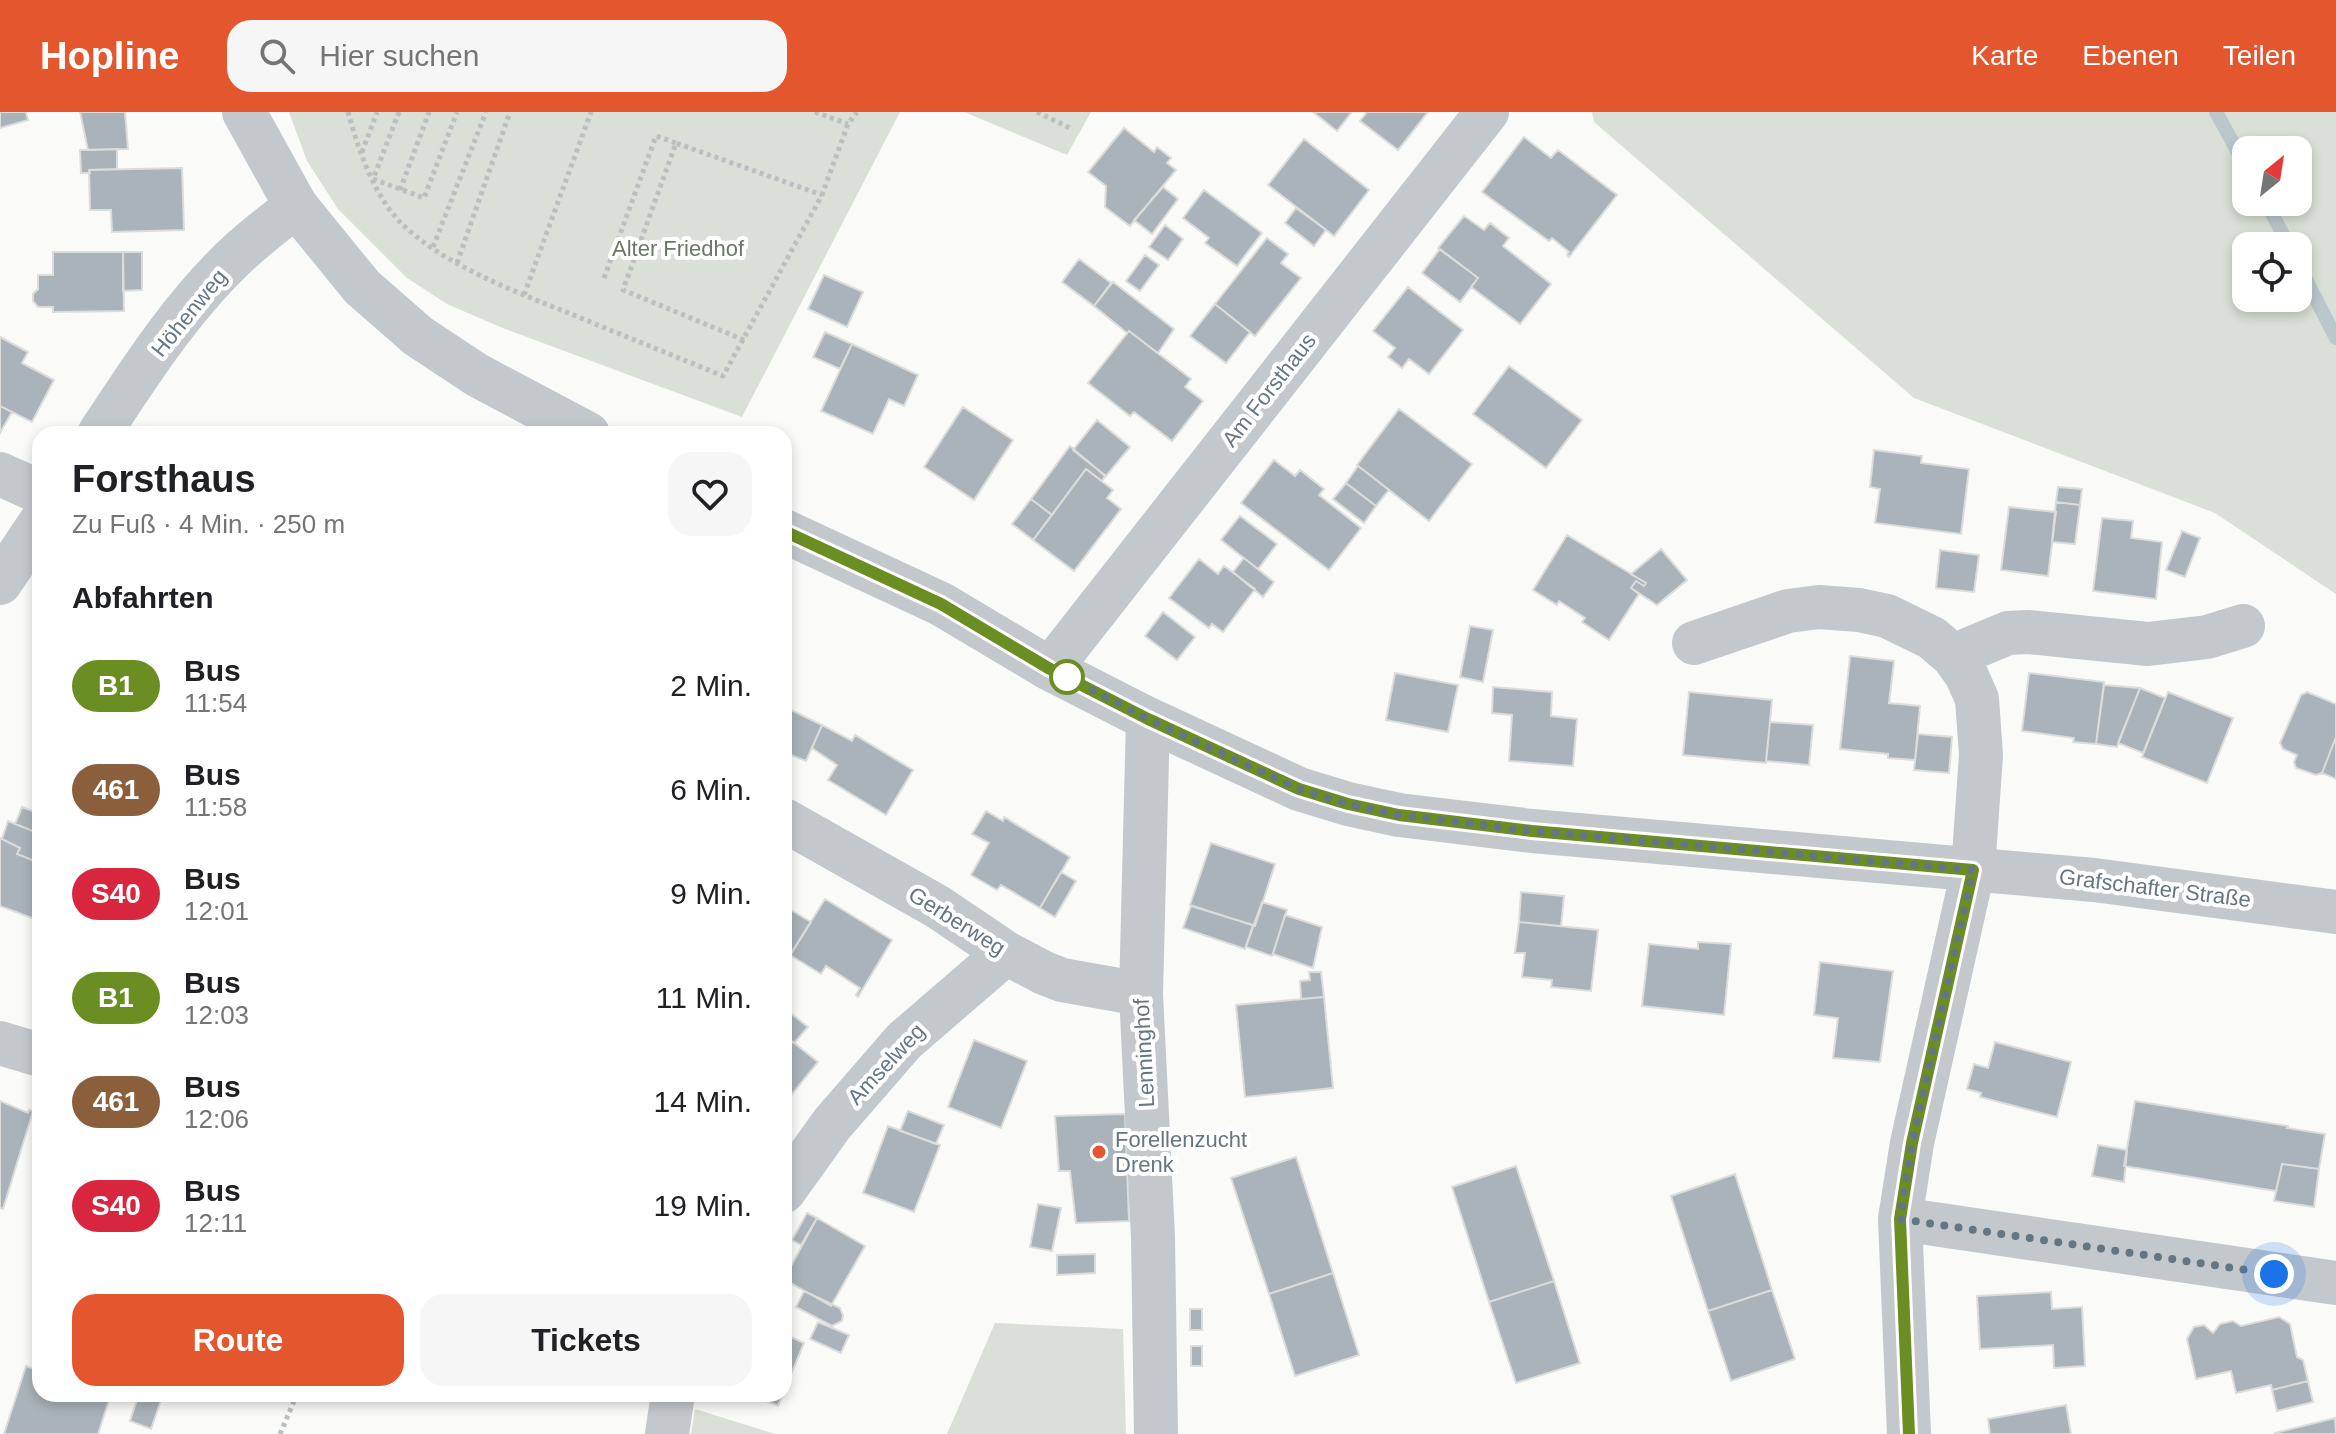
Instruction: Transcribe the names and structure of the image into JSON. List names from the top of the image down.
{
  "streets": {
    "street": [
      "Höhenweg",
      "Am Forsthaus",
      "Grafschafter Straße",
      "Gerberweg",
      "Lenninghof",
      "Amselweg"
    ]
  },
  "crossings": [
    ["Am Forsthaus", "Grafschafter Straße"],
    ["Grafschafter Straße", "Lenninghof"],
    ["Gerberweg", "Lenninghof"],
    ["Gerberweg", "Amselweg"]
  ],
  "parks": ["Alter Friedhof"],
  "places": ["Forellenzucht Drenk"],
  "lines": ["bus line B1"],
  "north": "top right",
  "page": {
    "header": "Hopline",
    "search": "Hier suchen",
    "nav": ["Karte", "Ebenen", "Teilen"],
    "heading": [
      ["Forsthaus", "Zu Fuß · 4 Min. · 250 m"],
      "Abfahrten"
    ],
    "list": [
      {
        "mark": "B1",
        "name": "Bus",
        "note": "11:54",
        "value": "2 Min."
      },
      {
        "mark": "461",
        "name": "Bus",
        "note": "11:58",
        "value": "6 Min."
      },
      {
        "mark": "S40",
        "name": "Bus",
        "note": "12:01",
        "value": "9 Min."
      },
      {
        "mark": "B1",
        "name": "Bus",
        "note": "12:03",
        "value": "11 Min."
      },
      {
        "mark": "461",
        "name": "Bus",
        "note": "12:06",
        "value": "14 Min."
      },
      {
        "mark": "S40",
        "name": "Bus",
        "note": "12:11",
        "value": "19 Min."
      }
    ],
    "buttons": ["Route", "Tickets"]
  }
}
